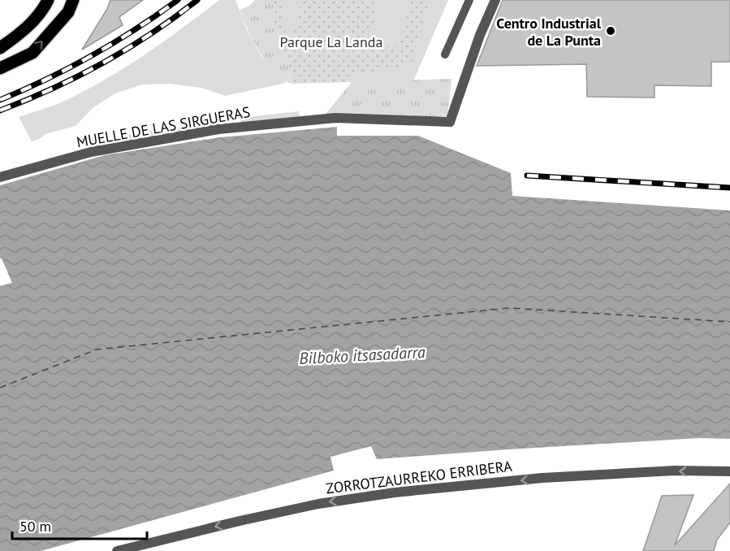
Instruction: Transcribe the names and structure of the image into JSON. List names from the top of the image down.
{
  "streets": {
    "street": ["MUELLE DE LAS SIRGUERAS", "ZORROTZAURREKO ERRIBERA"]
  },
  "one_way": ["ZORROTZAURREKO ERRIBERA"],
  "water": ["Bilboko itsasadarra"],
  "parks": ["Parque La Landa"],
  "places": ["Centro Industrial de La Punta"],
  "scale_bar": "50 m"
}
